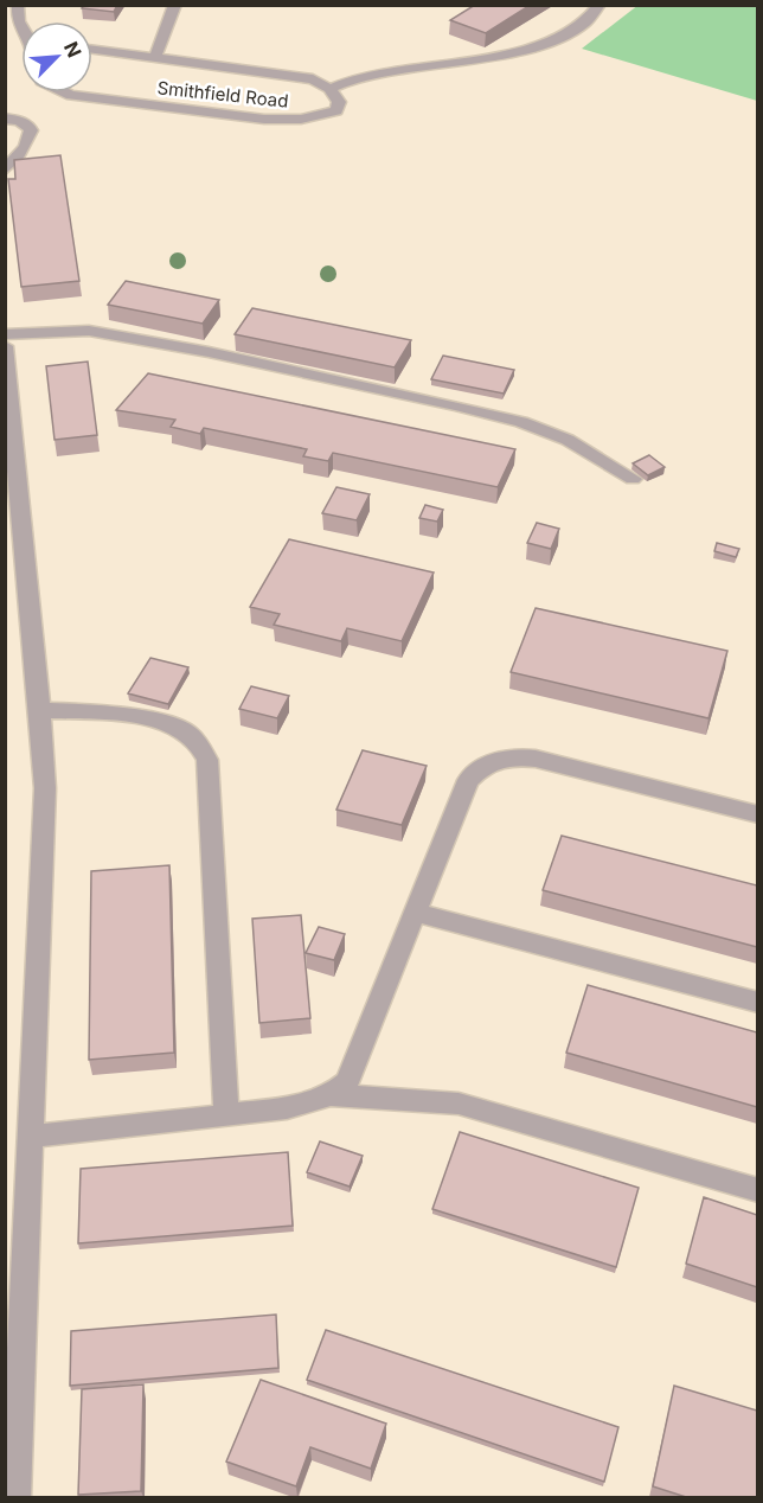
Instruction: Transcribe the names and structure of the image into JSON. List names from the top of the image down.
{
  "streets": {
    "lane": ["Smithfield Road"]
  },
  "north": "top right"
}
